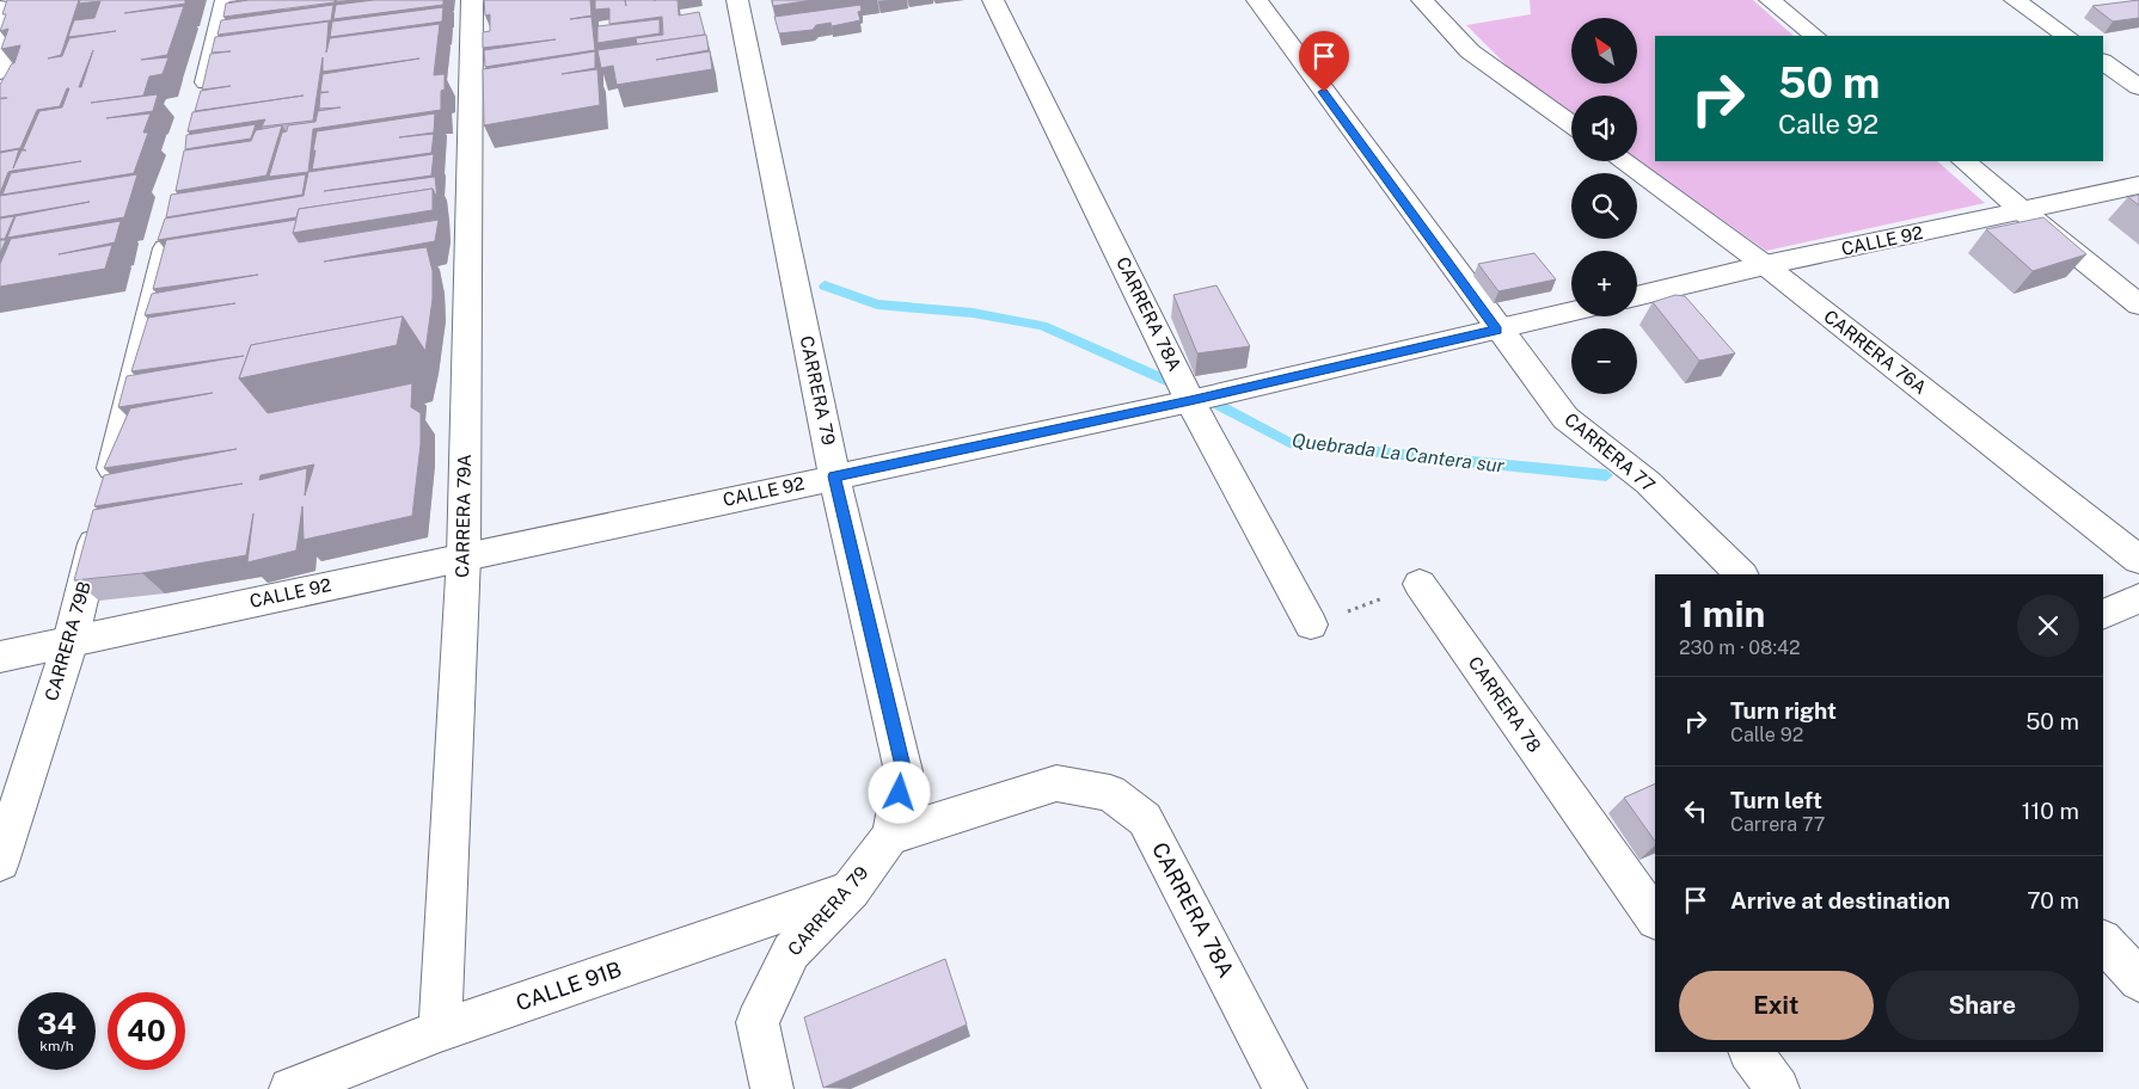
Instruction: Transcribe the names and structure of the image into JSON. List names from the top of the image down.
{
  "streets": {
    "street": [
      "CALLE 92",
      "CARRERA 78A",
      "CARRERA 76A",
      "CARRERA 79",
      "CARRERA 77",
      "CARRERA 79A",
      "CARRERA 79B",
      "CARRERA 78",
      "CALLE 91B"
    ]
  },
  "crossings": [
    ["CALLE 92", "CARRERA 78A"],
    ["CALLE 92", "CARRERA 76A"],
    ["CALLE 92", "CARRERA 79"],
    ["CALLE 92", "CARRERA 77"],
    ["CALLE 92", "CARRERA 79A"],
    ["CALLE 92", "CARRERA 79B"],
    ["CARRERA 78A", "CARRERA 79"],
    ["CARRERA 79", "CALLE 91B"],
    ["CARRERA 79A", "CALLE 91B"]
  ],
  "water": ["Quebrada La Cantera sur"],
  "north": "top left",
  "page": {
    "map_buttons": ["+", "−"],
    "turn": ["50 m", "Calle 92"],
    "heading": ["1 min", "230 m · 08:42"],
    "list": [
      {
        "name": "Turn right",
        "note": "Calle 92",
        "value": "50 m"
      },
      {
        "name": "Turn left",
        "note": "Carrera 77",
        "value": "110 m"
      },
      {
        "name": "Arrive at destination",
        "value": "70 m"
      }
    ],
    "buttons": ["Exit", "Share"],
    "speed": "34 km/h",
    "limit": "40"
  }
}
